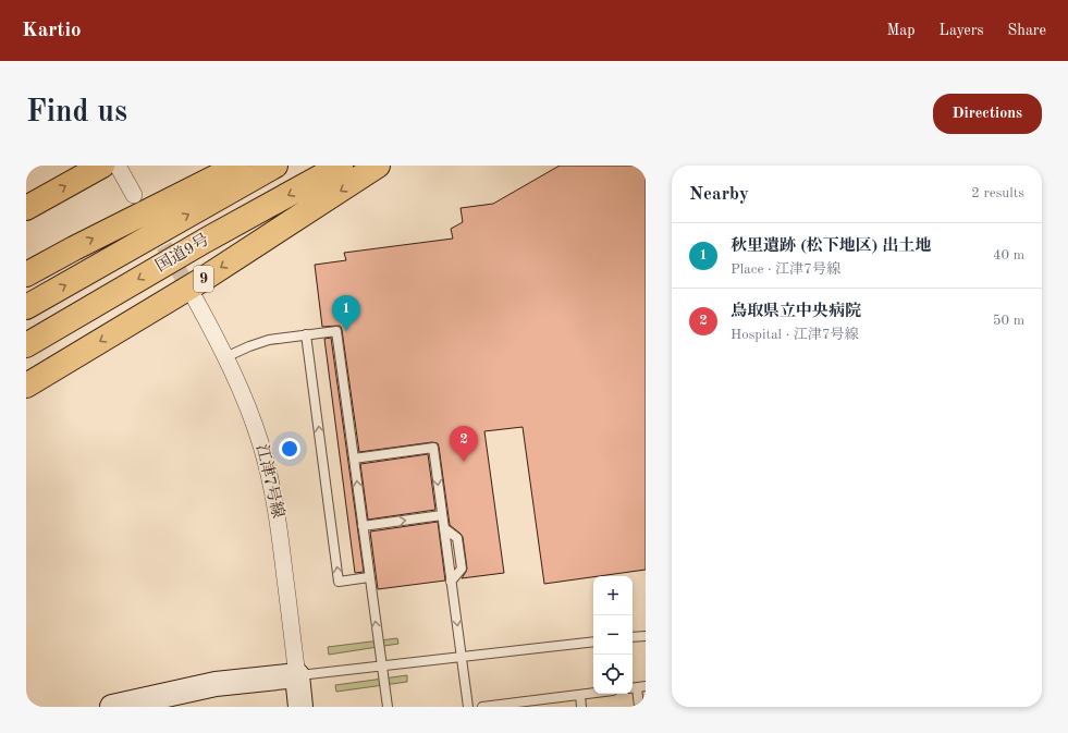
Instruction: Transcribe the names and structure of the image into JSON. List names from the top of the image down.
{
  "streets": {
    "main road": ["国道9号", "9"],
    "street": ["江津7号線"]
  },
  "page": {
    "header": "Kartio",
    "nav": ["Map", "Layers", "Share"],
    "buttons": "Directions",
    "title": "Find us",
    "heading": ["Nearby", "2 results"],
    "list": [
      {
        "mark": "1",
        "name": "秋里遺跡 (松下地区) 出土地",
        "note": "Place · 江津7号線",
        "value": "40 m"
      },
      {
        "mark": "2",
        "name": "鳥取県立中央病院",
        "note": "Hospital · 江津7号線",
        "value": "50 m"
      }
    ],
    "pins": ["1", "2"],
    "map_buttons": ["+", "−"]
  }
}
